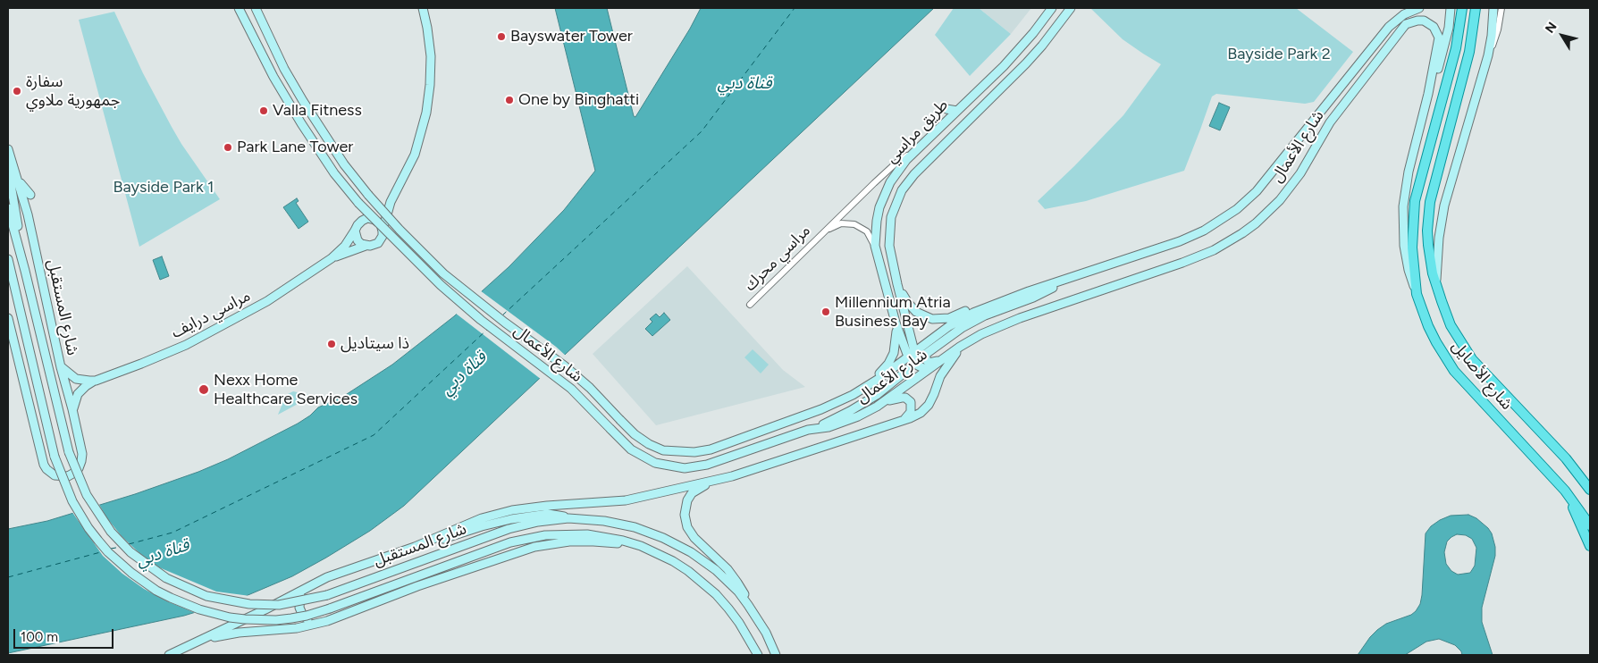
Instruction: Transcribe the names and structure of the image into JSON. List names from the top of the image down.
{
  "streets": {
    "main road": ["شارع الأصايل"],
    "street": [
      "طريق مراسي",
      "شارع الأعمال",
      "مراسي محرك",
      "شارع المستقبل",
      "مراسي درايف"
    ]
  },
  "crossings": [
    ["طريق مراسي", "شارع الأعمال"],
    ["طريق مراسي", "مراسي محرك"],
    ["شارع المستقبل", "مراسي درايف"]
  ],
  "water": ["قناة دبي"],
  "parks": ["Bayside Park 2", "Bayside Park 1"],
  "places": [
    "Bayswater Tower",
    "سفارة جمهورية ملاوي",
    "One by Binghatti",
    "Valla Fitness",
    "Park Lane Tower",
    "Millennium Atria Business Bay",
    "ذا سيتاديل",
    "Nexx Home Healthcare Services"
  ],
  "scale_bar": "100 m",
  "north": "top left"
}
